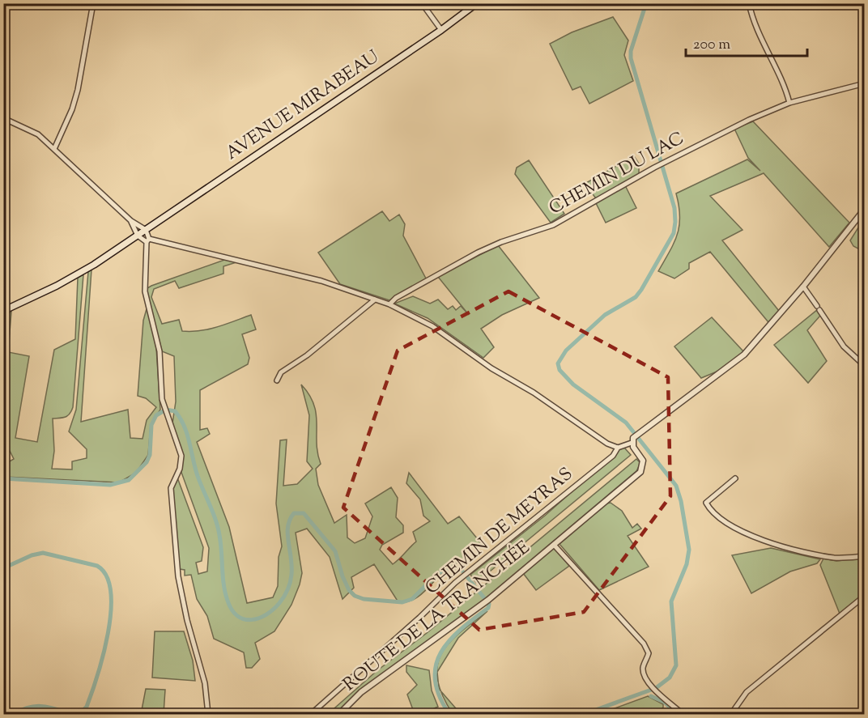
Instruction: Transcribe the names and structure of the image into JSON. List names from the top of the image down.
{
  "streets": {
    "main road": ["AVENUE MIRABEAU"],
    "street": ["CHEMIN DU LAC", "CHEMIN DE MEYRAS", "ROUTE DE LA TRANCHÉE"]
  },
  "scale_bar": "200 m"
}
